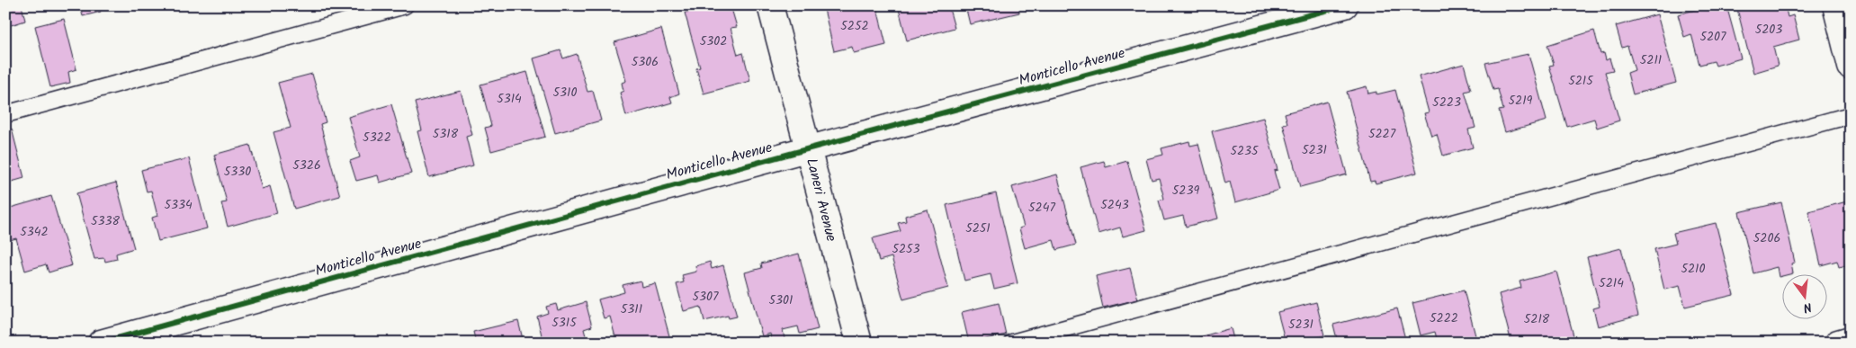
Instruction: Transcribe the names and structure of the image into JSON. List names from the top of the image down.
{
  "streets": {
    "street": ["Monticello Avenue", "Laneri Avenue"]
  },
  "crossings": [
    ["Monticello Avenue", "Laneri Avenue"]
  ],
  "house_numbers": [
    "5252",
    "5203",
    "5207",
    "5302",
    "5211",
    "5306",
    "5215",
    "5310",
    "5314",
    "5219",
    "5223",
    "5318",
    "5227",
    "5322",
    "5231",
    "5235",
    "5326",
    "5330",
    "5239",
    "5334",
    "5243",
    "5247",
    "5338",
    "5251",
    "5342",
    "5206",
    "5253",
    "5210",
    "5214",
    "5307",
    "5301",
    "5311",
    "5222",
    "5218",
    "5315",
    "5231"
  ],
  "north": "bottom"
}
